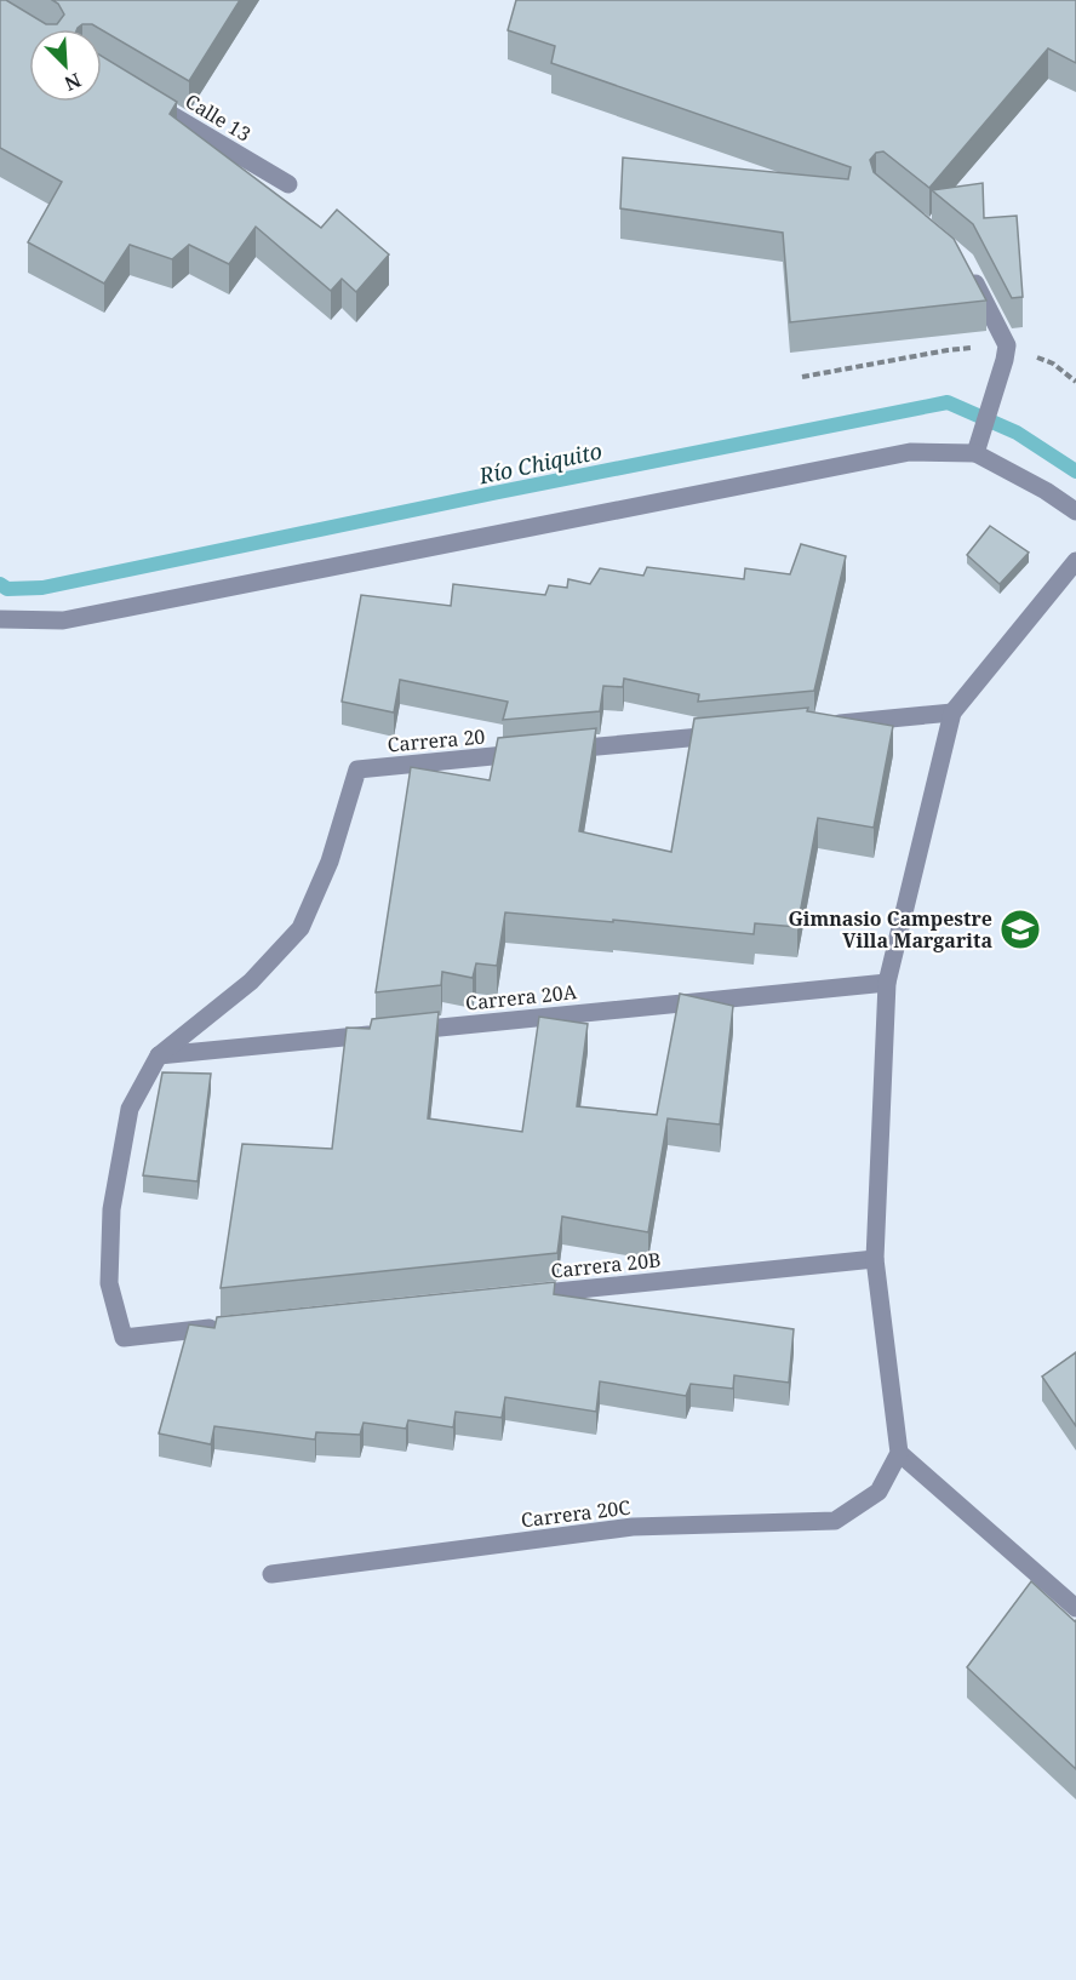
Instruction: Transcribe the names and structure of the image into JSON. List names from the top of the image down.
{
  "streets": {
    "street": [
      "Calle 13",
      "Carrera 20",
      "Carrera 20A",
      "Carrera 20B",
      "Carrera 20C"
    ]
  },
  "crossings": [
    ["Carrera 20", "Carrera 20A"]
  ],
  "water": ["Río Chiquito"],
  "places": {
    "school or university": ["Gimnasio Campestre Villa Margarita"]
  },
  "north": "bottom right"
}
